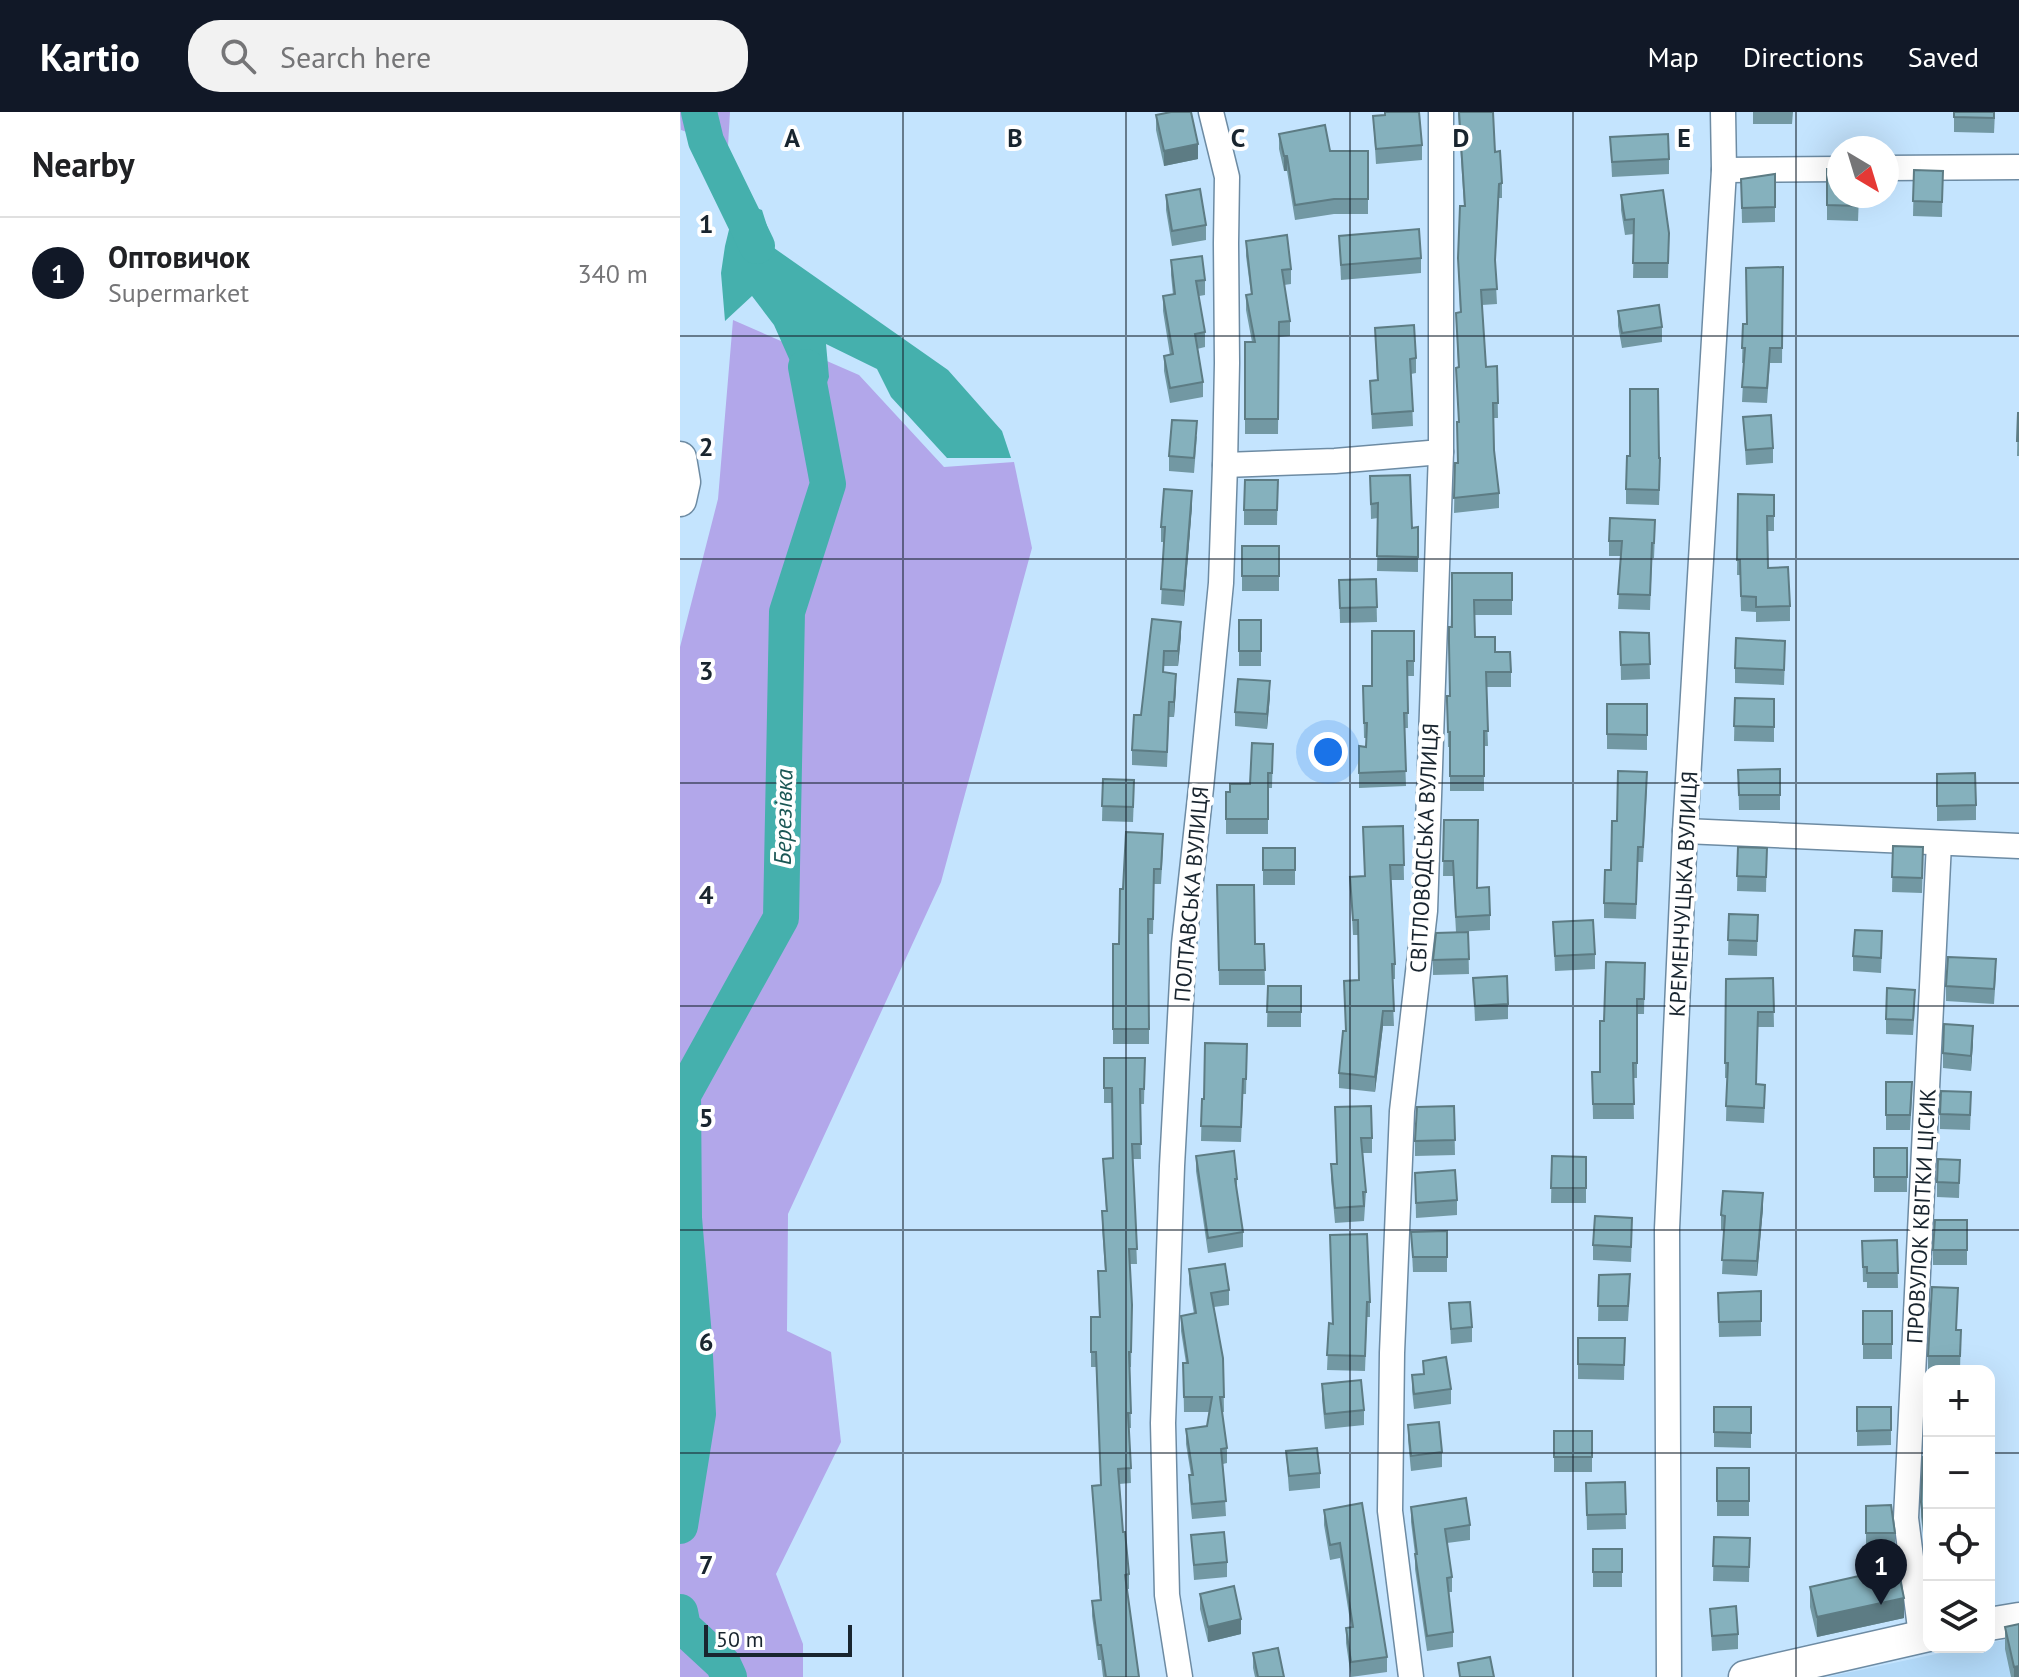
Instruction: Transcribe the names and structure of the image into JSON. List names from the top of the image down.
{
  "streets": {
    "street": [
      "СВІТЛОВОДСЬКА ВУЛИЦЯ",
      "ПОЛТАВСЬКА ВУЛИЦЯ",
      "КРЕМЕНЧУЦЬКА ВУЛИЦЯ",
      "ПРОВУЛОК КВІТКИ ЦІСИК"
    ]
  },
  "water": ["Березівка"],
  "scale_bar": "50 m",
  "north": "bottom right",
  "page": {
    "header": "Kartio",
    "search": "Search here",
    "nav": ["Map", "Directions", "Saved"],
    "heading": "Nearby",
    "list": [
      {
        "mark": "1",
        "name": "Оптовичок",
        "note": "Supermarket",
        "value": "340 m"
      }
    ],
    "map_buttons": ["+", "−"],
    "pins": "1",
    "scale": "50 m"
  },
  "grid": {
    "columns": [
      "A",
      "B",
      "C",
      "D",
      "E"
    ],
    "rows": [
      "1",
      "2",
      "3",
      "4",
      "5",
      "6",
      "7"
    ]
  }
}
